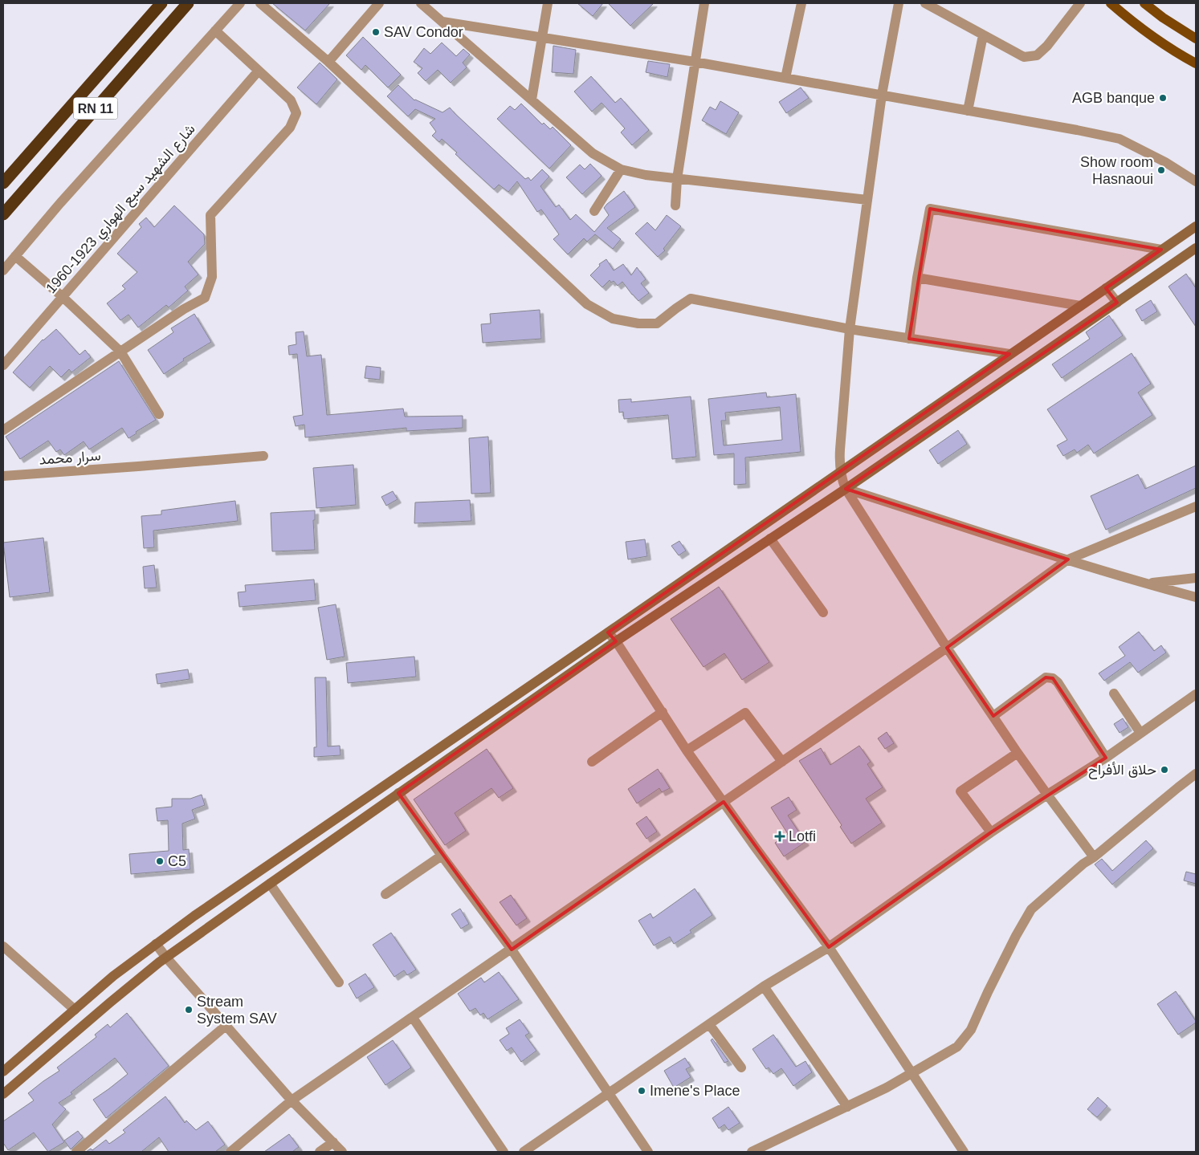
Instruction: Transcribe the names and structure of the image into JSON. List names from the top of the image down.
{
  "streets": {
    "highway": ["RN 11"],
    "street": ["شارع الشهيد سبع الهواري 1923-1960", "سرار محمد"]
  },
  "places": {
    "other": [
      "SAV Condor",
      "AGB banque",
      "Show room Hasnaoui",
      "حلاق الأفراح",
      "C5",
      "Stream System SAV",
      "Imene's Place"
    ],
    "health": ["Lotfi"]
  }
}
